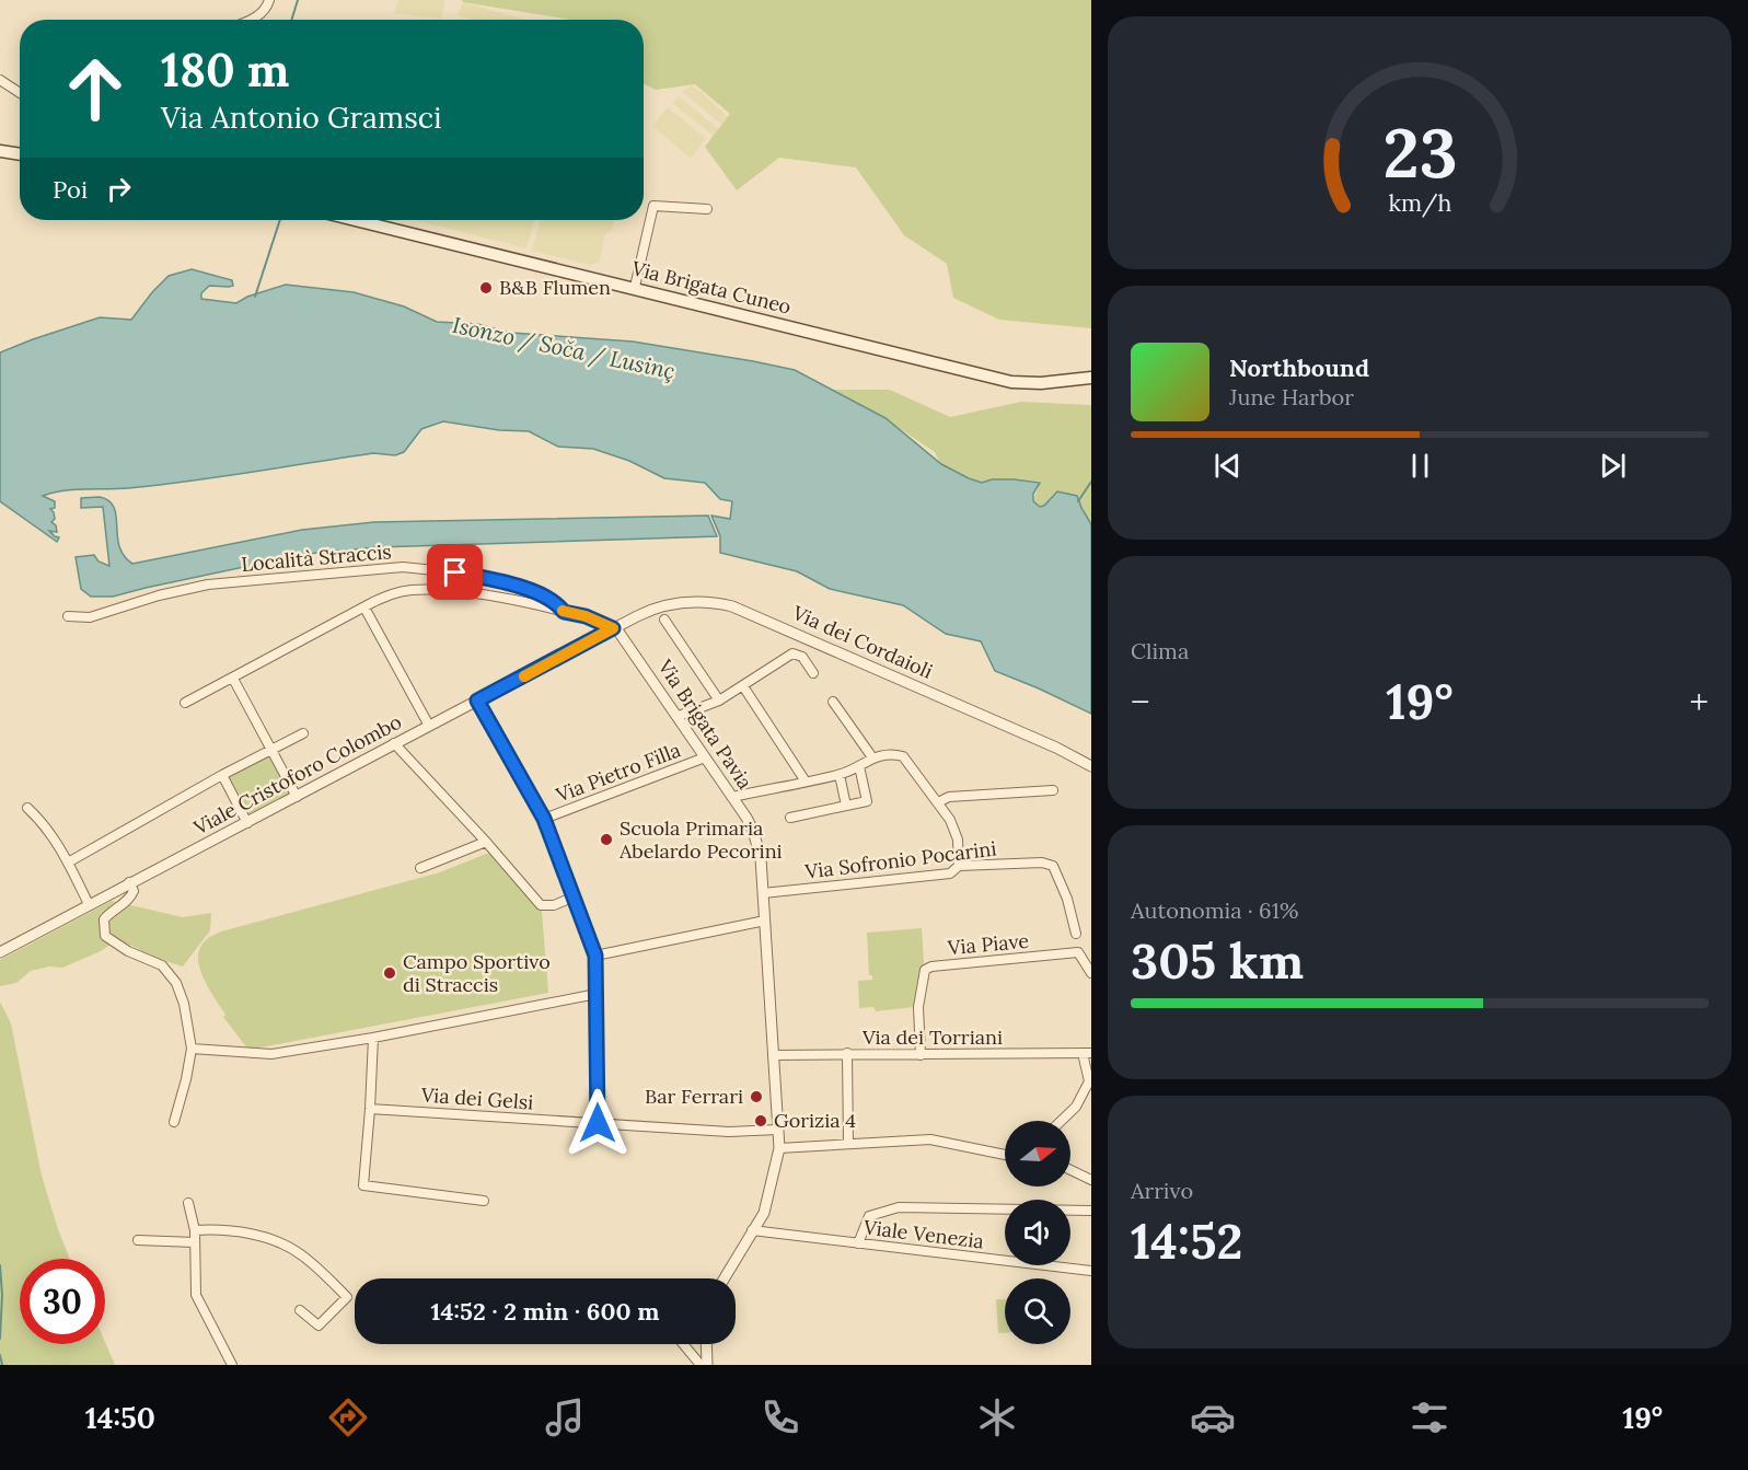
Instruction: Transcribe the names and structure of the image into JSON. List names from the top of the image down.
{
  "streets": {
    "main road": ["Via Brigata Cuneo"],
    "street": [
      "Località Straccis",
      "Via dei Cordaioli",
      "Via Brigata Pavia",
      "Via Pietro Filla",
      "Viale Cristoforo Colombo",
      "Via Sofronio Pocarini",
      "Via Piave",
      "Via dei Torriani",
      "Via dei Gelsi",
      "Viale Venezia"
    ]
  },
  "crossings": [
    ["Località Straccis", "Via Brigata Pavia"],
    ["Via dei Cordaioli", "Via Brigata Pavia"],
    ["Via dei Cordaioli", "Viale Cristoforo Colombo"],
    ["Via Brigata Pavia", "Via Pietro Filla"],
    ["Via Brigata Pavia", "Viale Cristoforo Colombo"],
    ["Via Brigata Pavia", "Via Sofronio Pocarini"],
    ["Via Brigata Pavia", "Via dei Torriani"],
    ["Via Brigata Pavia", "Via dei Gelsi"],
    ["Via Brigata Pavia", "Viale Venezia"],
    ["Via Piave", "Via dei Torriani"]
  ],
  "water": ["Isonzo / Soča / Lusinç"],
  "places": [
    "B&B Flumen",
    "Scuola Primaria Abelardo Pecorini",
    "Campo Sportivo di Straccis",
    "Bar Ferrari",
    "Gorizia 4"
  ],
  "north": "right",
  "page": {
    "turn": ["180 m", "Via Antonio Gramsci"],
    "then": "Poi",
    "song": ["Northbound", "June Harbor"],
    "tile": [
      "Clima",
      ["Autonomia · 61%", "305 km"],
      ["Arrivo", "14:52"]
    ],
    "heat": ["−", "19°", "+"],
    "limit": "30",
    "trip": "14:52 · 2 min · 600 m",
    "tabs": ["14:50", "19°"],
    "gauge": ["23", "km/h"]
  }
}
